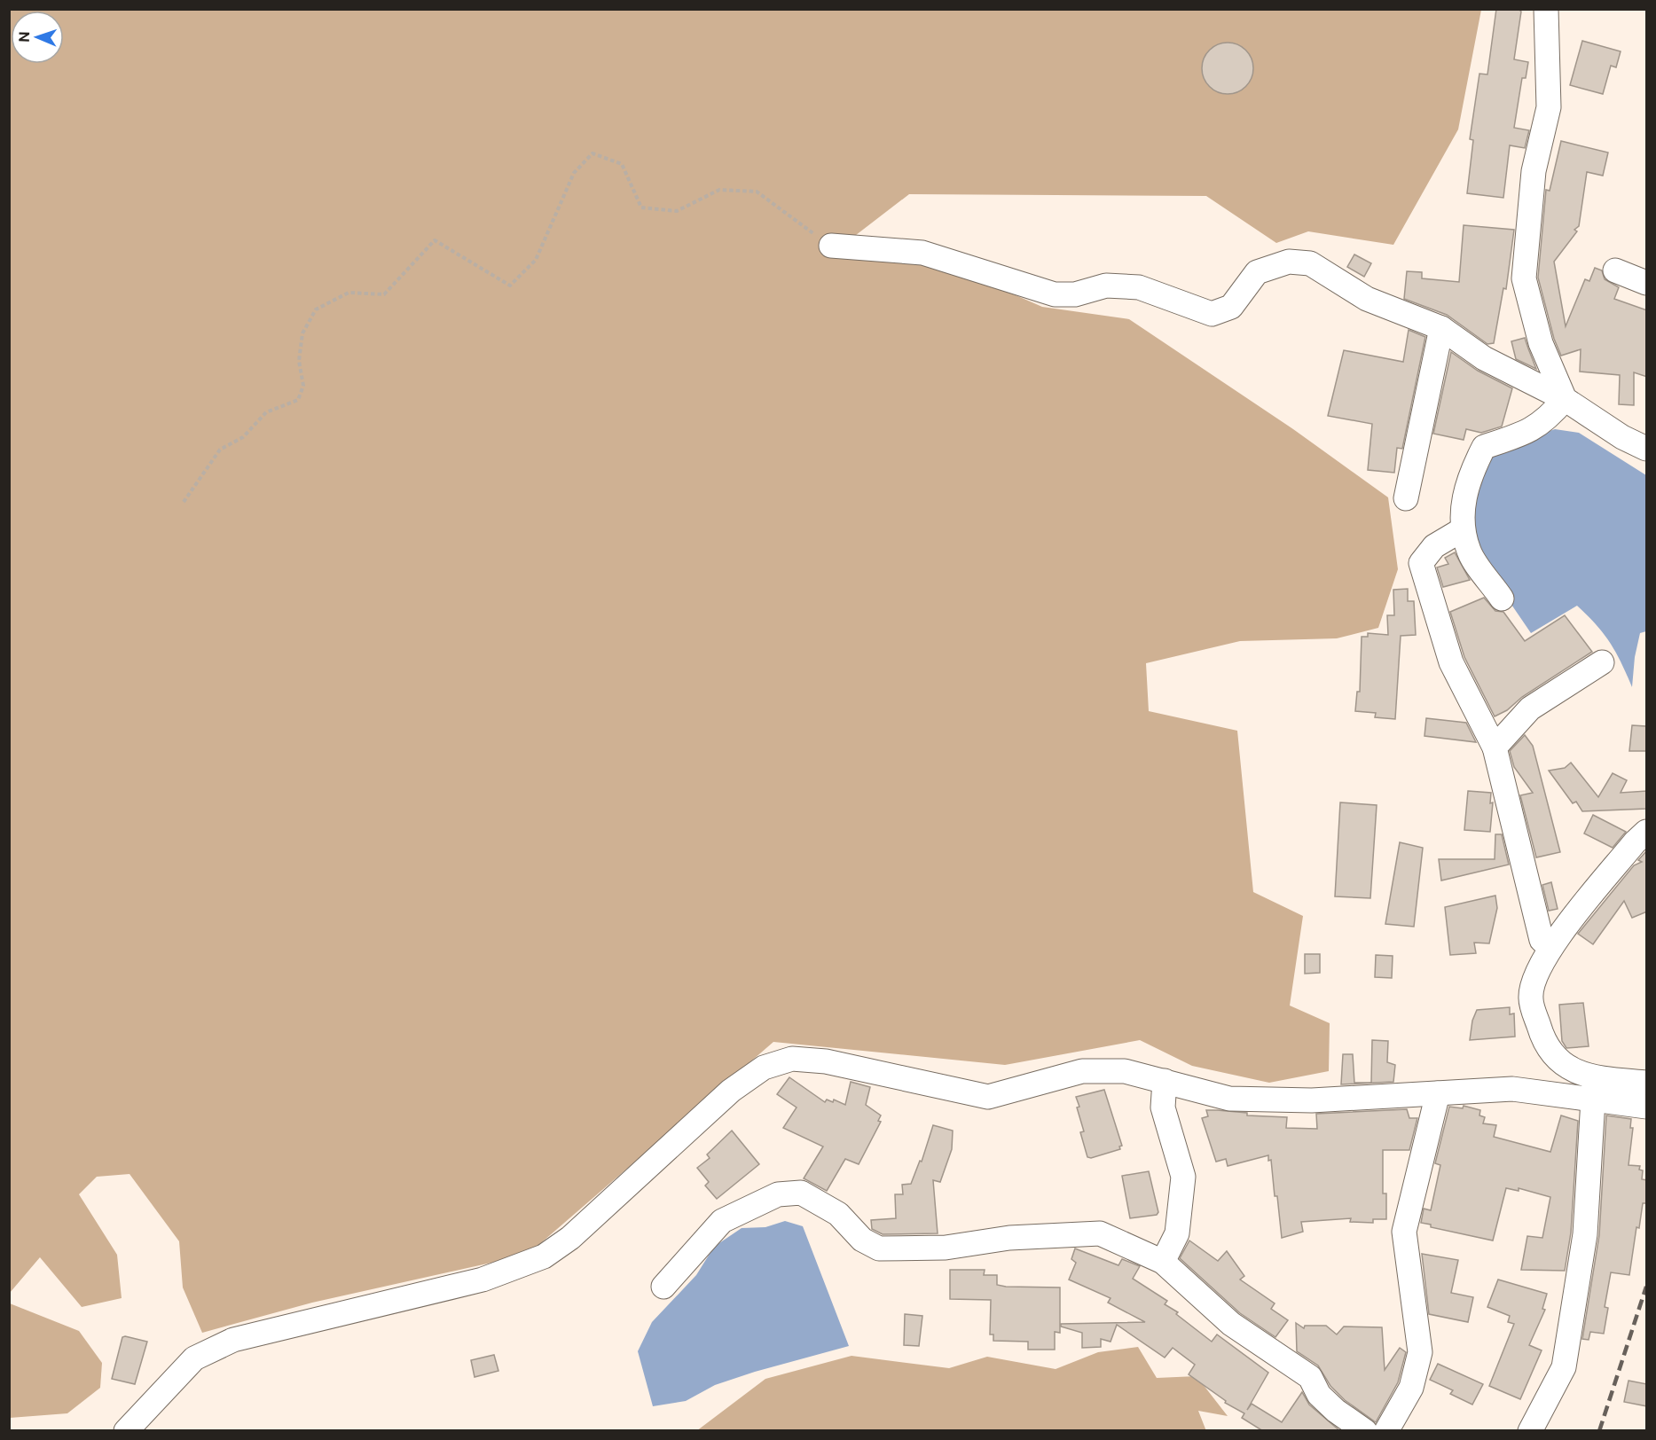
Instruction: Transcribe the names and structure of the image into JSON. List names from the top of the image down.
{
  "north": "left"
}
